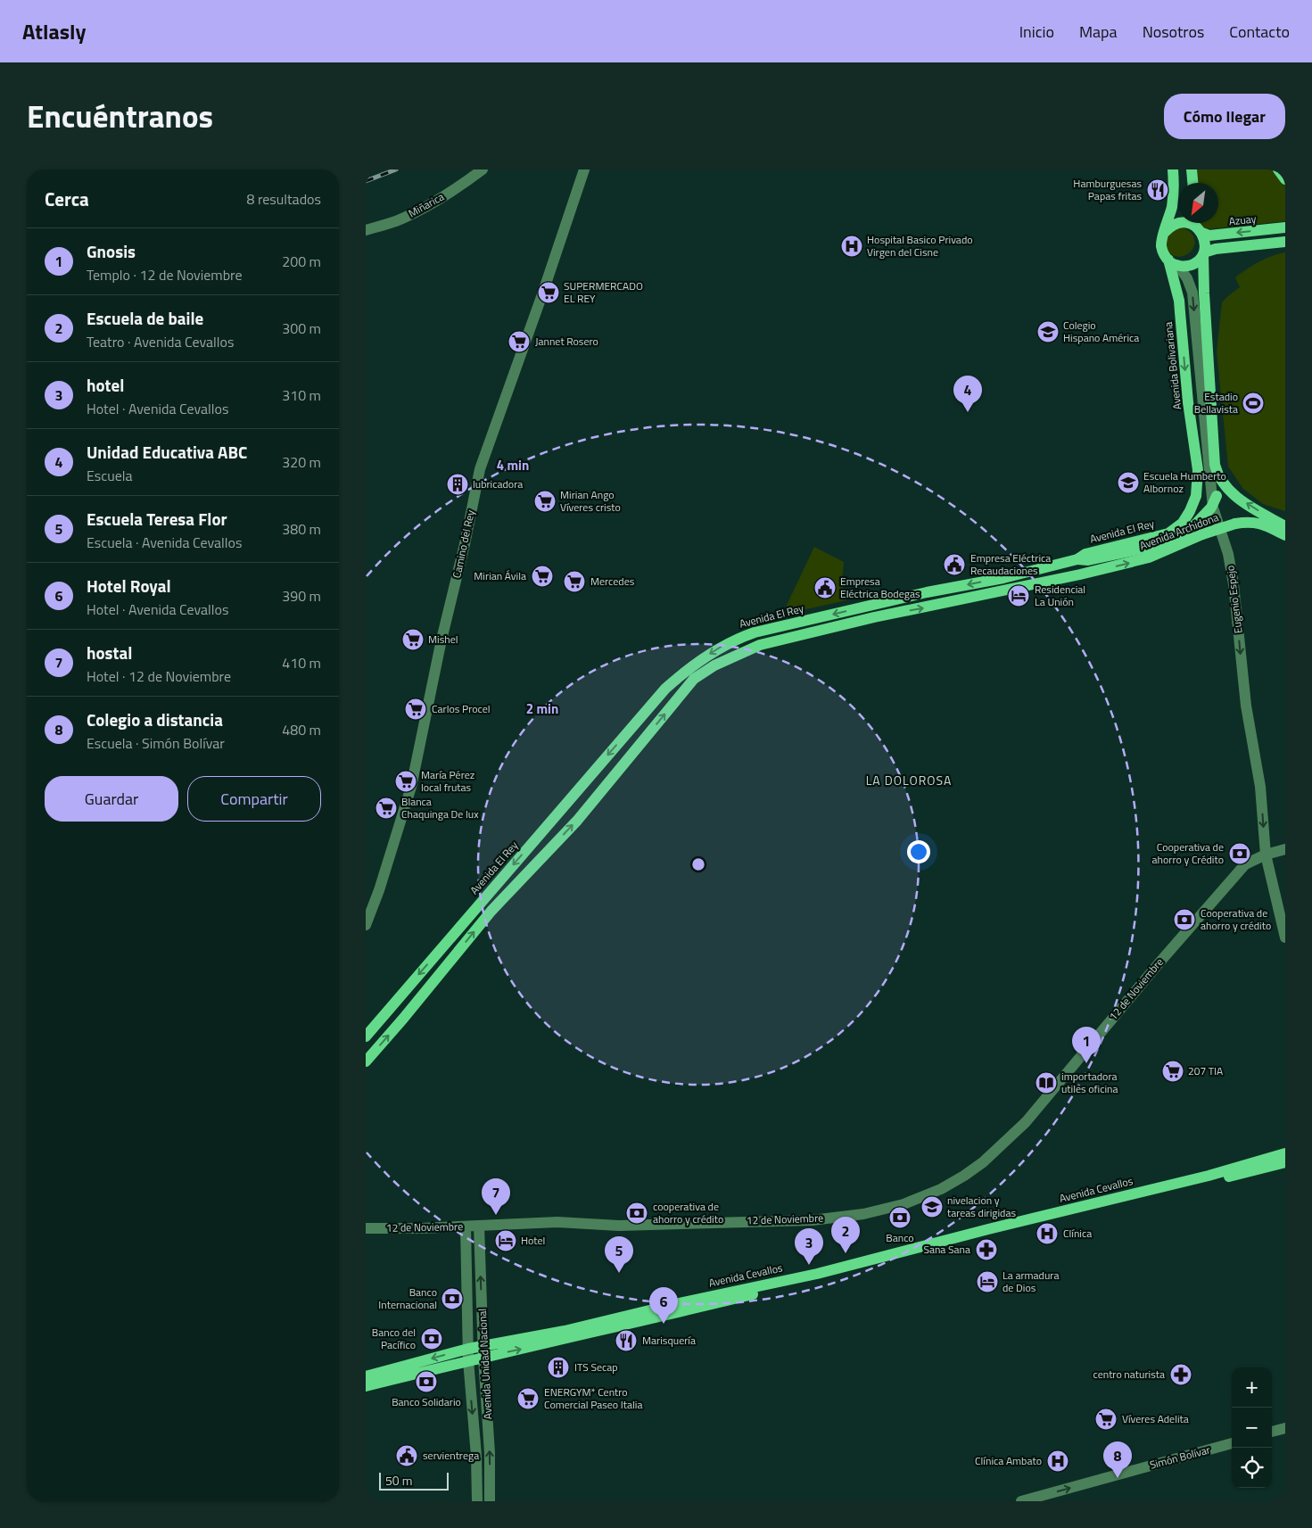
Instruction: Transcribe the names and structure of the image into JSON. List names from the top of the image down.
{
  "streets": {
    "main road": [
      "Azuay",
      "Avenida Bolivariana",
      "Avenida El Rey",
      "Avenida Archidona",
      "Avenida Cevallos"
    ],
    "street": [
      "Miñarica",
      "Camino del Rey",
      "Eugenio Espejo",
      "12 de Noviembre",
      "Avenida Unidad Nacional",
      "Simón Bolívar"
    ]
  },
  "crossings": [
    ["Azuay", "Avenida Bolivariana"],
    ["Azuay", "Eugenio Espejo"],
    ["Avenida Bolivariana", "Avenida El Rey"],
    ["Avenida Bolivariana", "Eugenio Espejo"],
    ["Eugenio Espejo", "12 de Noviembre"],
    ["12 de Noviembre", "Avenida Unidad Nacional"],
    ["Avenida Cevallos", "Avenida Unidad Nacional"]
  ],
  "one_way": [
    "Avenida El Rey",
    "Avenida Archidona",
    "Eugenio Espejo",
    "Simón Bolívar"
  ],
  "districts": ["LA DOLOROSA"],
  "places": {
    "restaurant": ["Hamburguesas Papas fritas", "Marisquería"],
    "hospital": ["Hospital Basico Privado Virgen del Cisne", "Clínica", "Clínica Ambato"],
    "supermarket": [
      "SUPERMERCADO EL REY",
      "Jannet Rosero",
      "Mirian Ango Víveres cristo",
      "Mirian Ávila",
      "Mercedes",
      "Mishel",
      "Carlos Procel",
      "María Pérez local frutas",
      "Blanca Chaquinga De lux",
      "207 TIA",
      "ENERGYM* Centro Comercial Paseo Italia",
      "Víveres Adelita"
    ],
    "school or university": ["Colegio Hispano América", "Escuela Humberto Albornoz", "nivelacion y tareas dirigidas"],
    "sports": ["Estadio Bellavista"],
    "building": ["lubricadora", "ITS Secap"],
    "public building": ["Empresa Eléctrica Recaudaciones", "Empresa Eléctrica Bodegas", "servientrega"],
    "hotel": ["Residencial La Unión", "Hotel", "La armadura de Dios"],
    "bank": [
      "Cooperativa de ahorro y Crédito",
      "Cooperativa de ahorro y crédito",
      "cooperativa de ahorro y crédito",
      "Banco",
      "Banco Internacional",
      "Banco del Pacífico",
      "Banco Solidario"
    ],
    "library": ["importadora utiles oficina"],
    "pharmacy": ["Sana Sana", "centro naturista"]
  },
  "scale_bar": "50 m",
  "north": "bottom left",
  "page": {
    "header": "Atlasly",
    "nav": [
      "Inicio",
      "Mapa",
      "Nosotros",
      "Contacto"
    ],
    "title": "Encuéntranos",
    "buttons": [
      "Cómo llegar",
      ["Guardar", "Compartir"]
    ],
    "heading": ["Cerca", "8 resultados"],
    "list": [
      {
        "mark": "1",
        "name": "Gnosis",
        "note": "Templo · 12 de Noviembre",
        "value": "200 m"
      },
      {
        "mark": "2",
        "name": "Escuela de baile",
        "note": "Teatro · Avenida Cevallos",
        "value": "300 m"
      },
      {
        "mark": "3",
        "name": "hotel",
        "note": "Hotel · Avenida Cevallos",
        "value": "310 m"
      },
      {
        "mark": "4",
        "name": "Unidad Educativa ABC",
        "note": "Escuela",
        "value": "320 m"
      },
      {
        "mark": "5",
        "name": "Escuela Teresa Flor",
        "note": "Escuela · Avenida Cevallos",
        "value": "380 m"
      },
      {
        "mark": "6",
        "name": "Hotel Royal",
        "note": "Hotel · Avenida Cevallos",
        "value": "390 m"
      },
      {
        "mark": "7",
        "name": "hostal",
        "note": "Hotel · 12 de Noviembre",
        "value": "410 m"
      },
      {
        "mark": "8",
        "name": "Colegio a distancia",
        "note": "Escuela · Simón Bolívar",
        "value": "480 m"
      }
    ],
    "pins": [
      "4",
      "1",
      "7",
      "2",
      "3",
      "5",
      "6",
      "8"
    ],
    "map_buttons": ["+", "−"],
    "scale": "50 m"
  },
  "rings": ["4 min", "2 min"]
}
